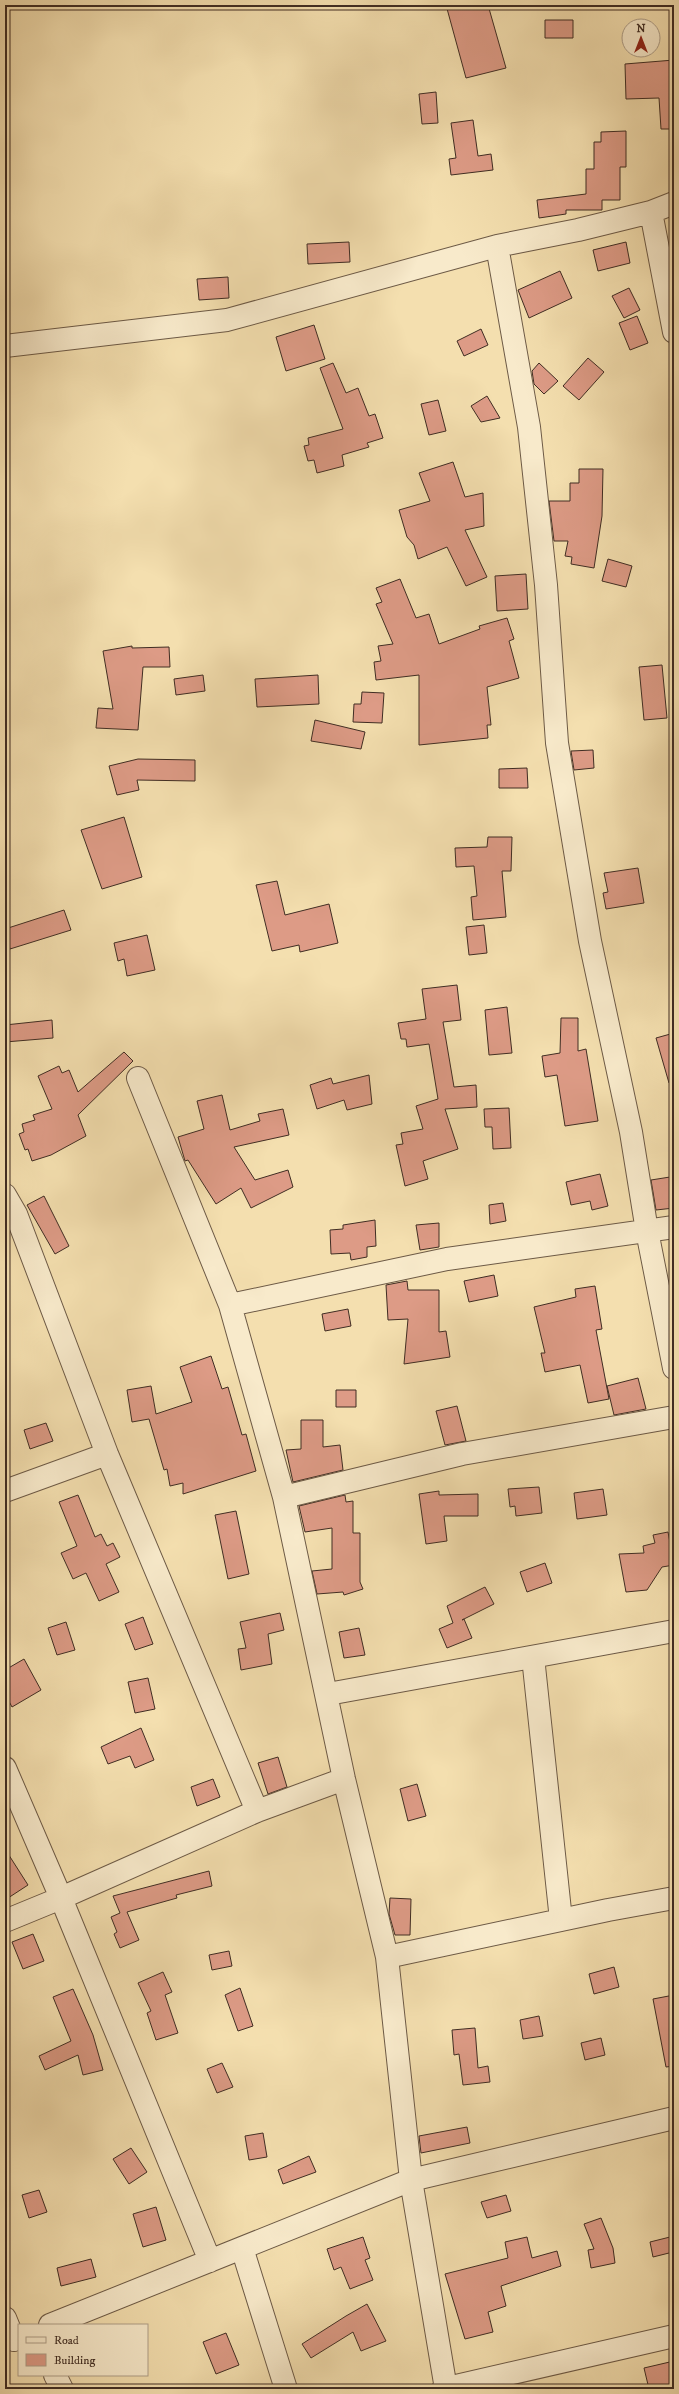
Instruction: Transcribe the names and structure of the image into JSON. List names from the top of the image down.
{
  "legend": ["Road", "Building"],
  "north": "top"
}
